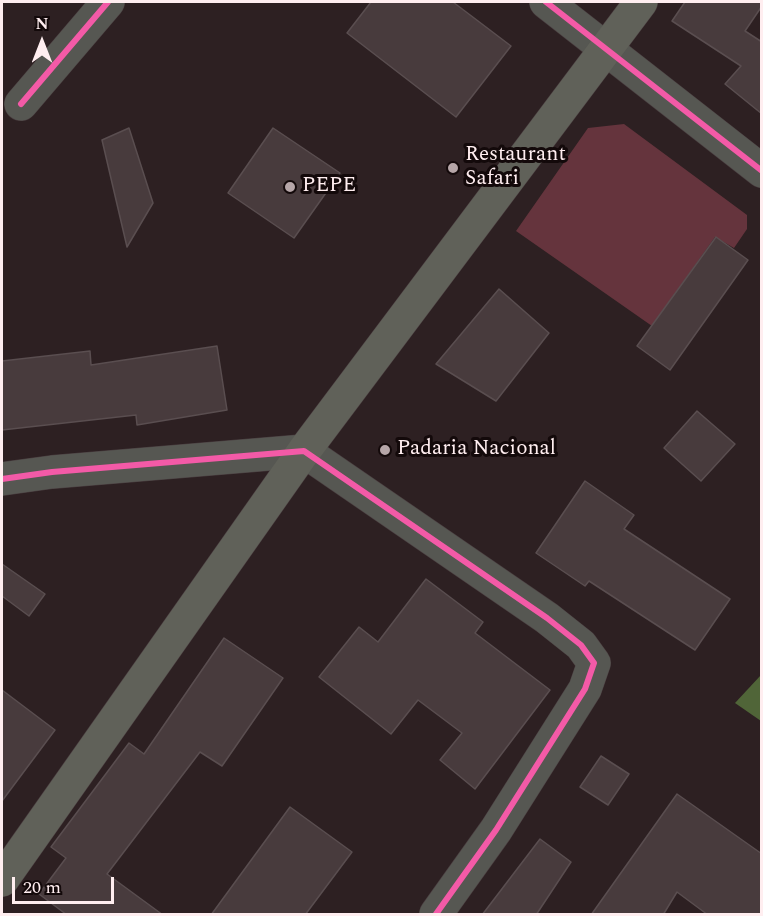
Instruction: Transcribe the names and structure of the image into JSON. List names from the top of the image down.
{
  "places": ["Restaurant Safari", "PEPE", "Padaria Nacional"],
  "scale_bar": "20 m",
  "north": "top"
}
